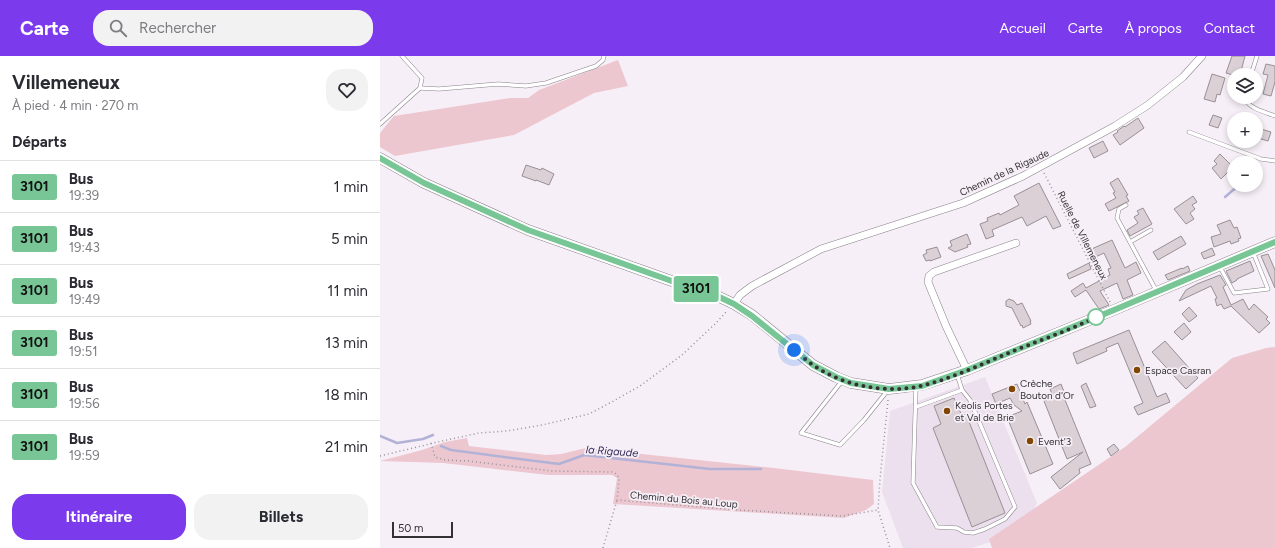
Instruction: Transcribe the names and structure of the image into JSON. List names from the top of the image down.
{
  "streets": {
    "street": ["Chemin de la Rigaude"],
    "path": ["Ruelle de Villemeneux", "Chemin du Bois au Loup"]
  },
  "crossings": [
    ["Chemin de la Rigaude", "Ruelle de Villemeneux"]
  ],
  "water": ["la Rigaude"],
  "places": [
    "Espace Casran",
    "Crèche Bouton d'Or",
    "Keolis Portes et Val de Brie",
    "Event'3"
  ],
  "lines": ["bus line 3101"],
  "scale_bar": "50 m",
  "page": {
    "header": "Carte",
    "search": "Rechercher",
    "nav": [
      "Accueil",
      "Carte",
      "À propos",
      "Contact"
    ],
    "heading": [
      ["Villemeneux", "À pied · 4 min · 270 m"],
      "Départs"
    ],
    "on_map": "3101",
    "map_buttons": ["+", "−"],
    "list": [
      {
        "mark": "3101",
        "name": "Bus",
        "note": "19:39",
        "value": "1 min"
      },
      {
        "mark": "3101",
        "name": "Bus",
        "note": "19:43",
        "value": "5 min"
      },
      {
        "mark": "3101",
        "name": "Bus",
        "note": "19:49",
        "value": "11 min"
      },
      {
        "mark": "3101",
        "name": "Bus",
        "note": "19:51",
        "value": "13 min"
      },
      {
        "mark": "3101",
        "name": "Bus",
        "note": "19:56",
        "value": "18 min"
      },
      {
        "mark": "3101",
        "name": "Bus",
        "note": "19:59",
        "value": "21 min"
      }
    ],
    "buttons": ["Itinéraire", "Billets"],
    "scale": "50 m"
  }
}
